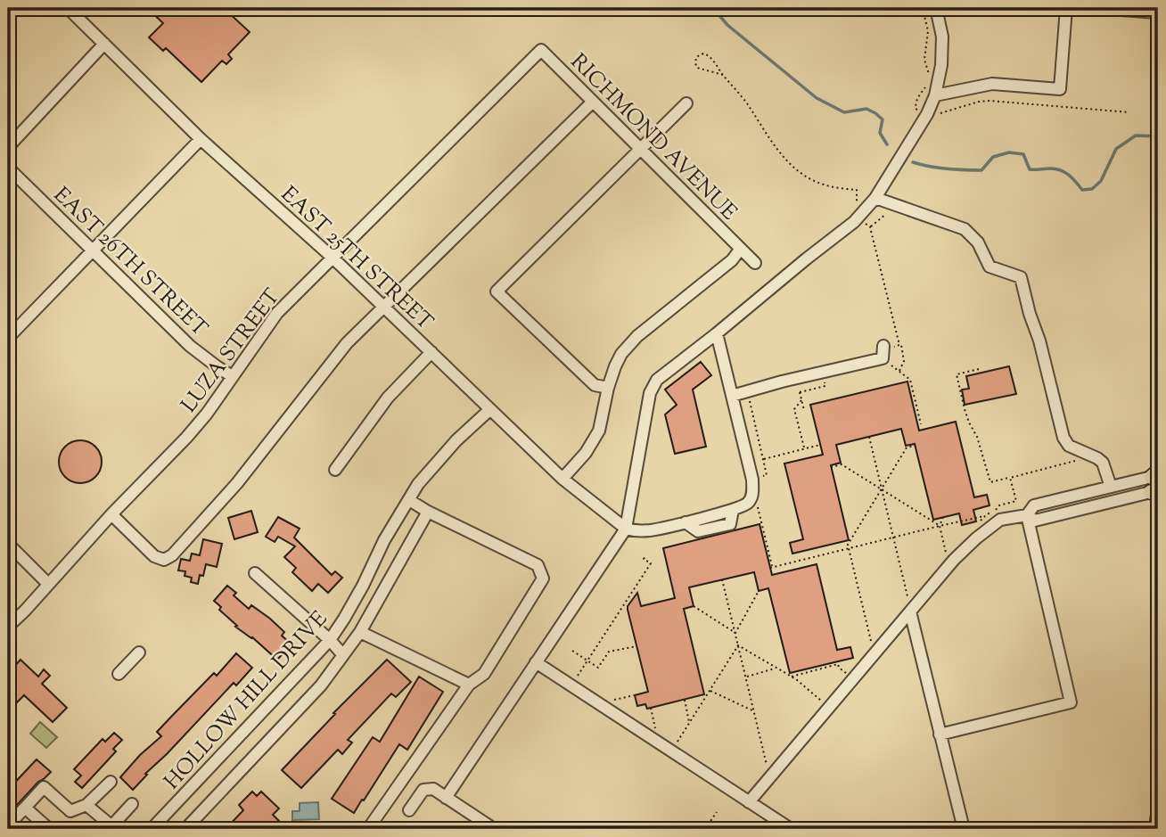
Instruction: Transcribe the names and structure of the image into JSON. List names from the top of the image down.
{
  "streets": {
    "street": [
      "RICHMOND AVENUE",
      "EAST 25TH STREET",
      "EAST 26TH STREET",
      "LUZA STREET",
      "HOLLOW HILL DRIVE"
    ]
  },
  "crossings": [
    ["RICHMOND AVENUE", "LUZA STREET"],
    ["EAST 25TH STREET", "LUZA STREET"],
    ["EAST 25TH STREET", "HOLLOW HILL DRIVE"],
    ["EAST 26TH STREET", "LUZA STREET"]
  ]
}
